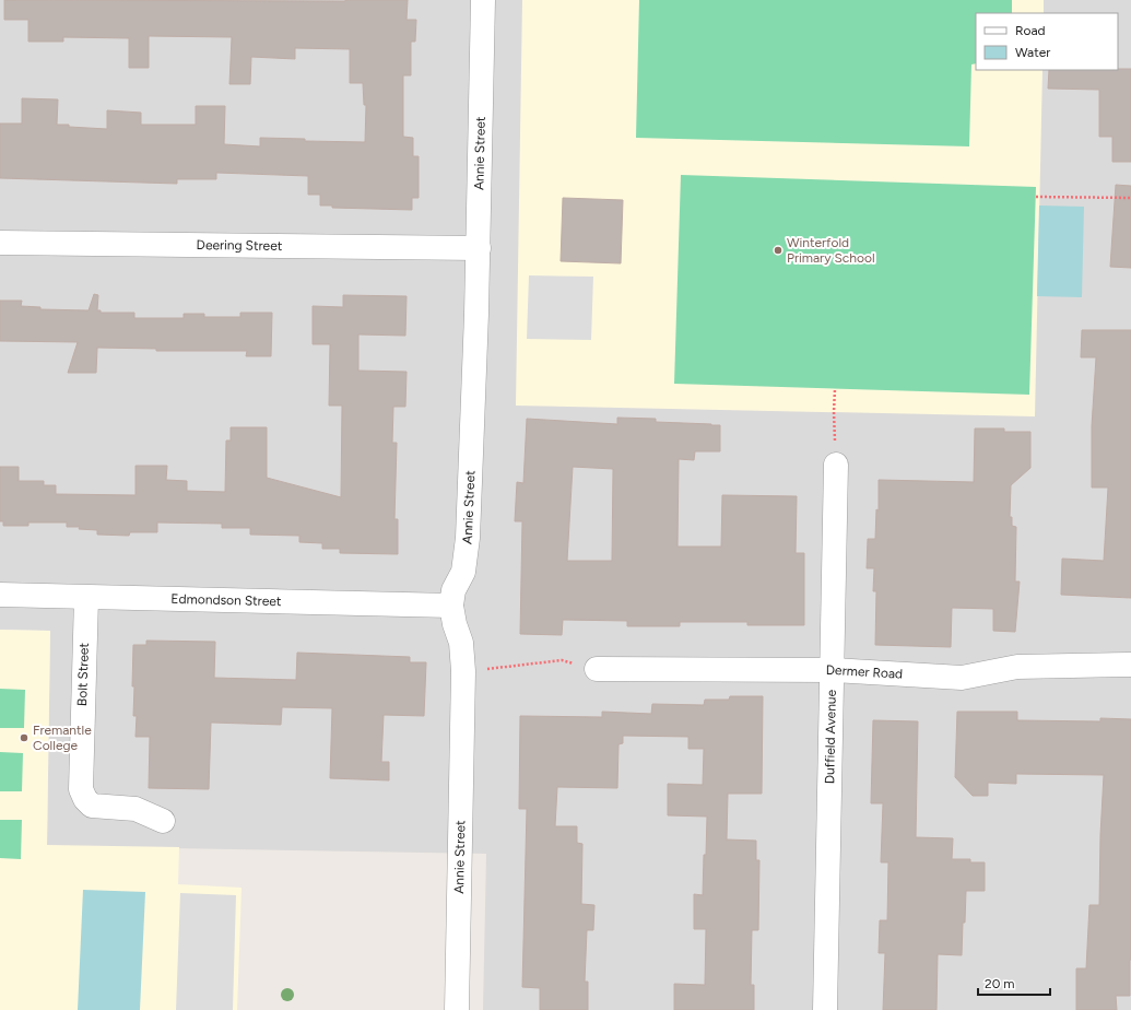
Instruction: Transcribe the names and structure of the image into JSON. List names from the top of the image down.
{
  "streets": {
    "street": [
      "Annie Street",
      "Deering Street",
      "Edmondson Street",
      "Dermer Road",
      "Bolt Street",
      "Duffield Avenue"
    ]
  },
  "crossings": [
    ["Annie Street", "Deering Street"],
    ["Annie Street", "Edmondson Street"],
    ["Edmondson Street", "Bolt Street"],
    ["Dermer Road", "Duffield Avenue"]
  ],
  "places": ["Winterfold Primary School", "Fremantle College"],
  "legend": ["Road", "Water"],
  "scale_bar": "20 m"
}
